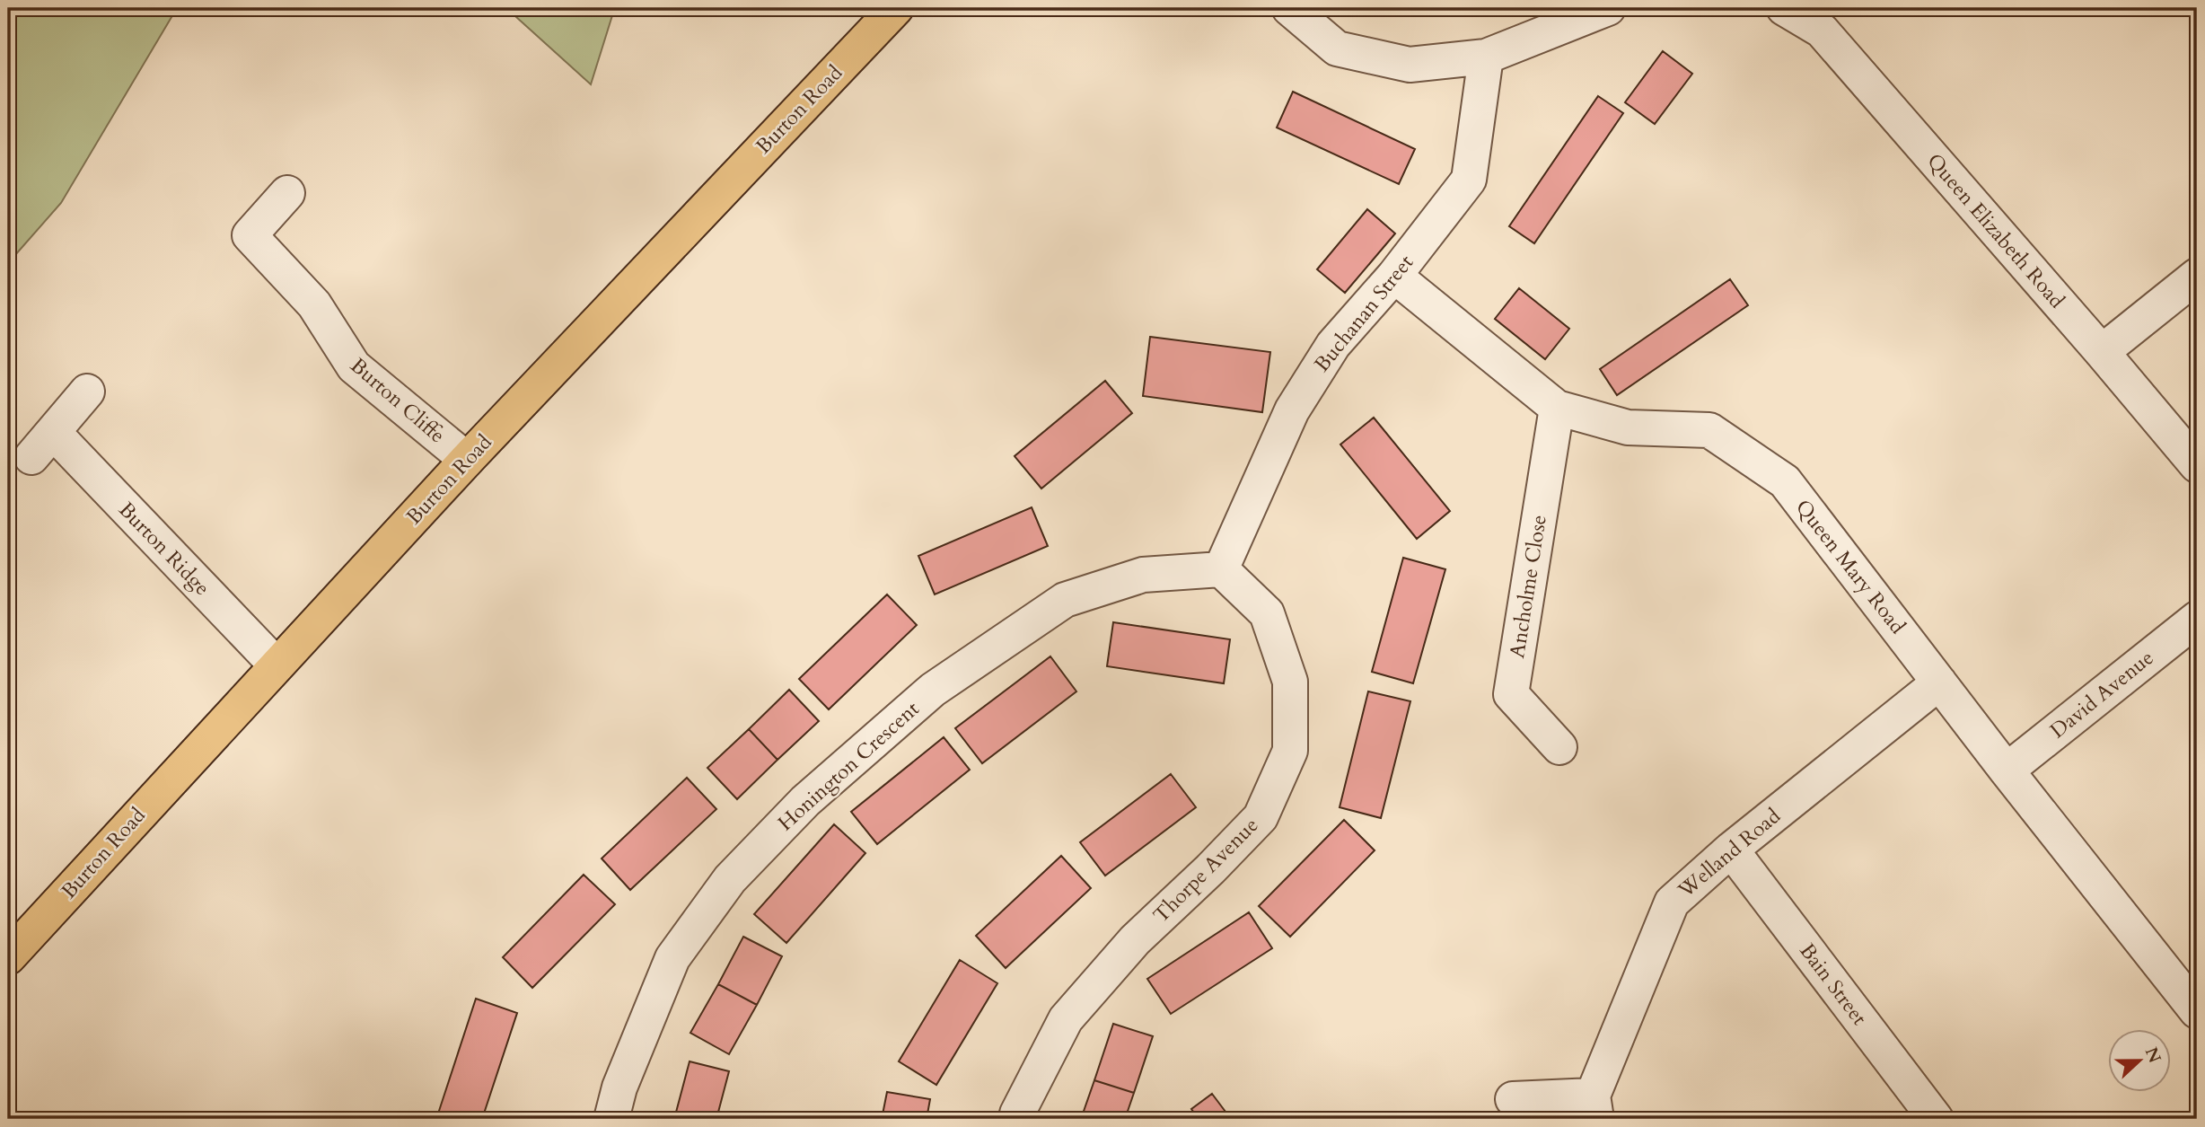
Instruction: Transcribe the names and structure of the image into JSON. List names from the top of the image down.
{
  "streets": {
    "main road": ["Burton Road"],
    "street": [
      "Queen Elizabeth Road",
      "Buchanan Street",
      "Burton Cliffe",
      "Burton Ridge",
      "Queen Mary Road",
      "Ancholme Close",
      "David Avenue",
      "Honington Crescent",
      "Welland Road",
      "Thorpe Avenue",
      "Bain Street"
    ]
  },
  "crossings": [
    ["Burton Road", "Burton Cliffe"],
    ["Burton Road", "Burton Ridge"],
    ["Buchanan Street", "Queen Mary Road"],
    ["Buchanan Street", "Honington Crescent"],
    ["Buchanan Street", "Thorpe Avenue"],
    ["Queen Mary Road", "Ancholme Close"],
    ["Queen Mary Road", "David Avenue"],
    ["Queen Mary Road", "Welland Road"],
    ["Honington Crescent", "Thorpe Avenue"],
    ["Welland Road", "Bain Street"]
  ],
  "north": "right"
}
